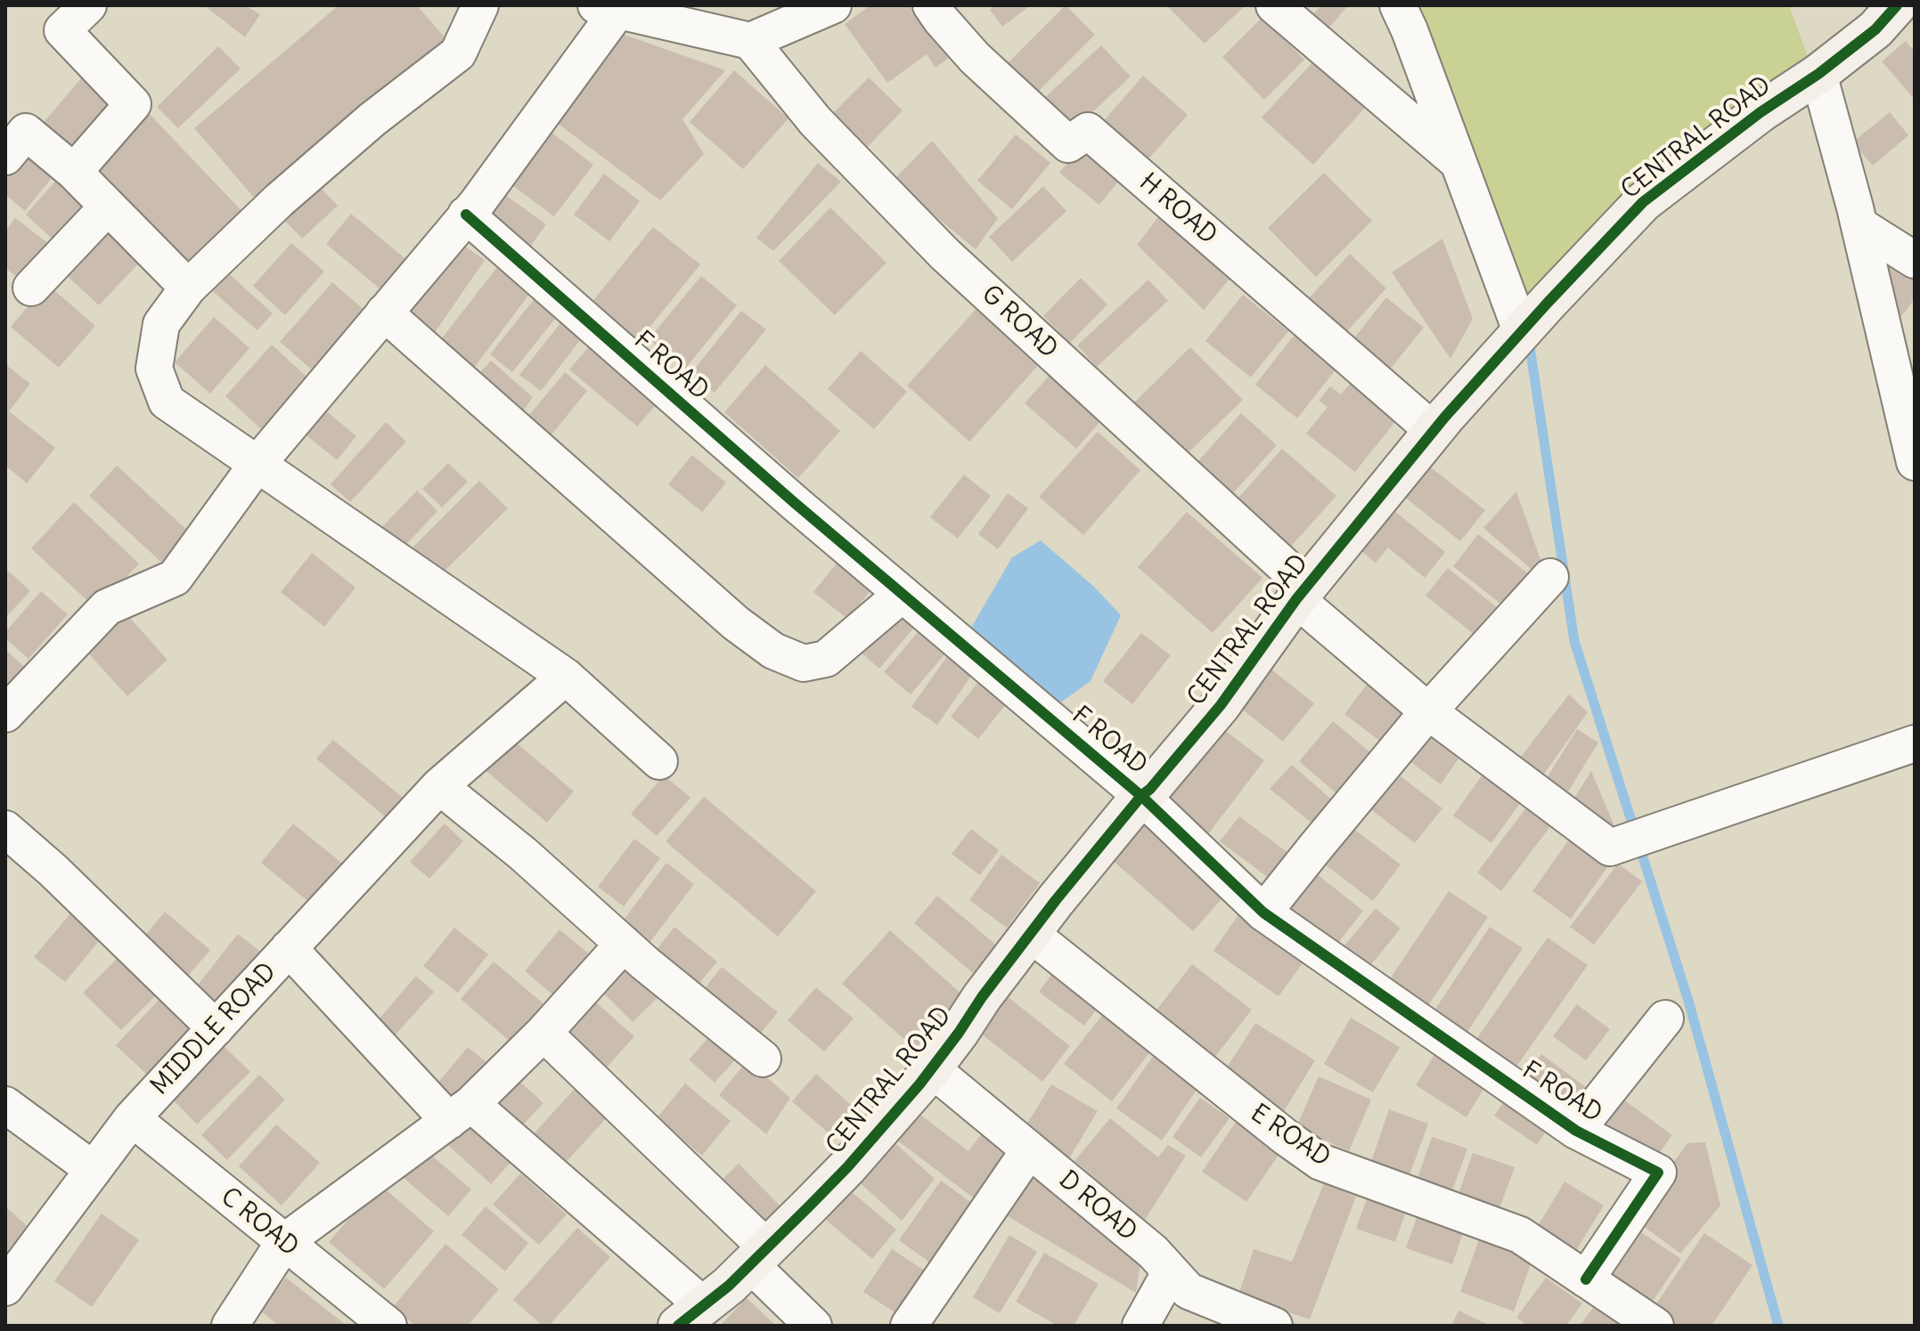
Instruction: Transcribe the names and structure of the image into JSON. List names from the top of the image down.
{
  "streets": {
    "street": [
      "CENTRAL ROAD",
      "H ROAD",
      "G ROAD",
      "F ROAD",
      "MIDDLE ROAD",
      "E ROAD",
      "D ROAD",
      "C ROAD"
    ]
  },
  "crossings": [
    ["CENTRAL ROAD", "H ROAD"],
    ["CENTRAL ROAD", "G ROAD"],
    ["CENTRAL ROAD", "F ROAD"],
    ["CENTRAL ROAD", "E ROAD"],
    ["CENTRAL ROAD", "D ROAD"],
    ["F ROAD", "E ROAD"],
    ["MIDDLE ROAD", "C ROAD"]
  ]
}
